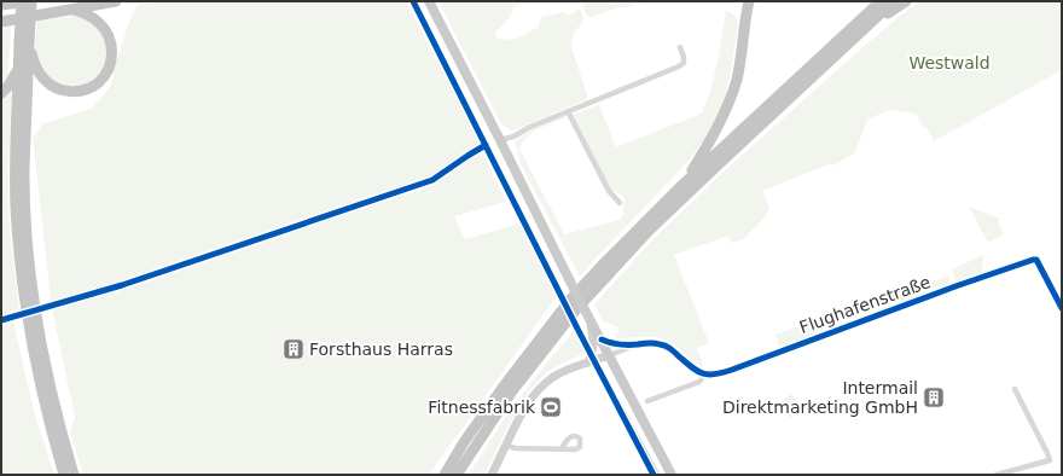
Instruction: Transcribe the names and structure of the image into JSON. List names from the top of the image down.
{
  "streets": {
    "street": ["Flughafenstraße"]
  },
  "parks": ["Westwald"],
  "places": {
    "building": ["Forsthaus Harras", "Intermail Direktmarketing GmbH"],
    "sports": ["Fitnessfabrik"]
  }
}
